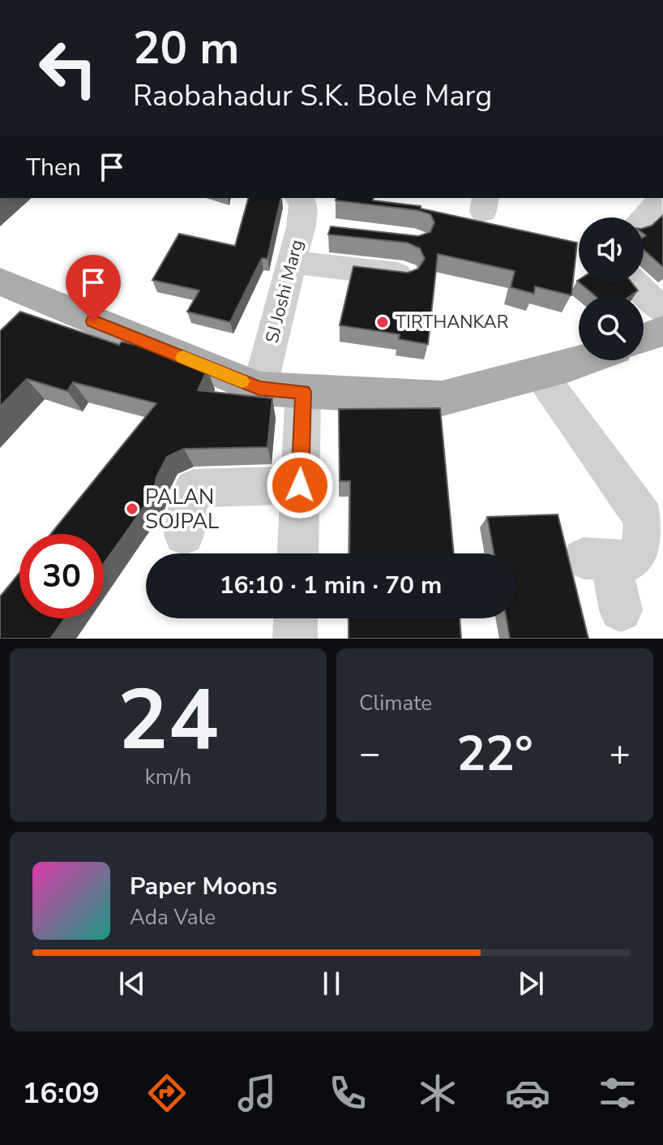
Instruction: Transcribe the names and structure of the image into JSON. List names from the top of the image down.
{
  "streets": {
    "street": ["SJ Joshi Marg"]
  },
  "places": ["TIRTHANKAR", "PALAN SOJPAL"],
  "page": {
    "turn": ["20 m", "Raobahadur S.K. Bole Marg"],
    "then": "Then",
    "limit": "30",
    "trip": "16:10 · 1 min · 70 m",
    "tile": [
      ["24", "km/h"],
      "Climate"
    ],
    "heat": ["−", "22°", "+"],
    "song": ["Paper Moons", "Ada Vale"],
    "tabs": "16:09"
  }
}
